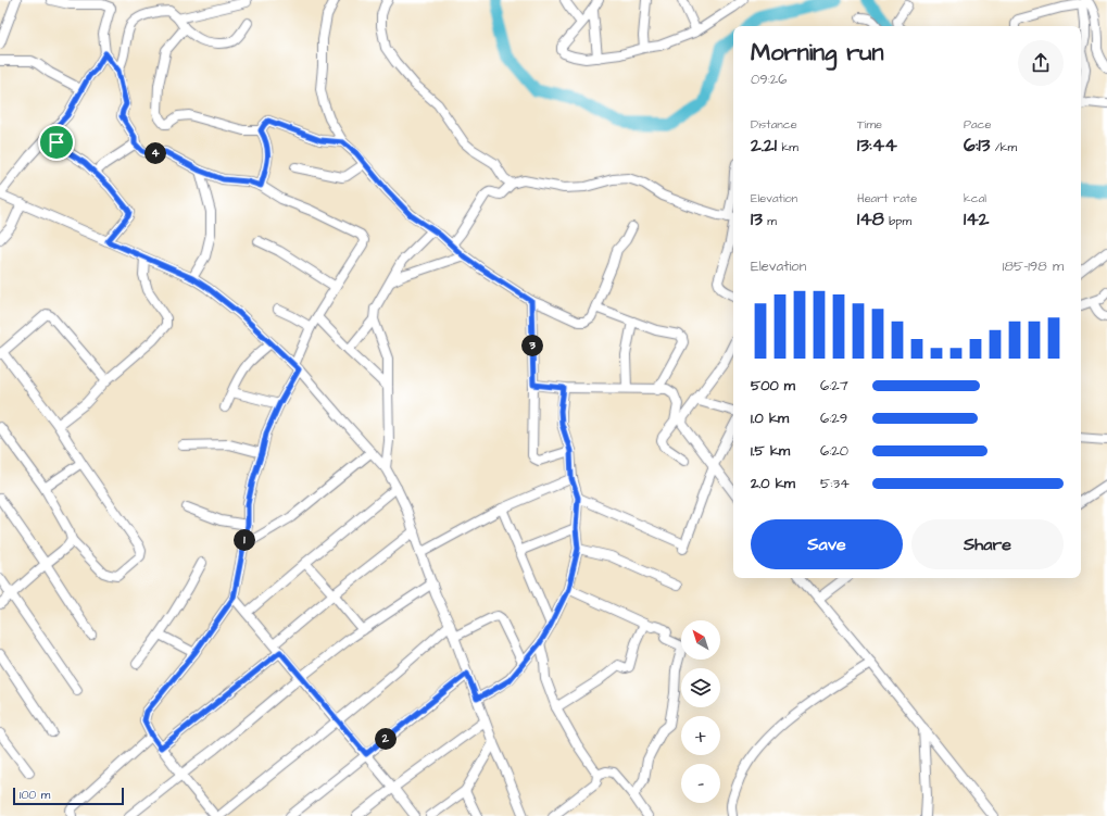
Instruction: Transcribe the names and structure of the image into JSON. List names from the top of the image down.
{
  "scale_bar": "100 m",
  "north": "top left",
  "page": {
    "heading": ["Morning run", "09:26"],
    "stats": [
      ["Distance", "2.21 km"],
      ["Time", "13:44"],
      ["Pace", "6:13 /km"],
      ["Elevation", "13 m"],
      ["Heart rate", "148 bpm"],
      ["kcal", "142"]
    ],
    "pins": [
      "4",
      "3",
      "1",
      "2"
    ],
    "chart": ["Elevation", "185–198 m"],
    "list": [
      {
        "name": "500 m",
        "note": "6:27"
      },
      {
        "name": "1.0 km",
        "note": "6:29"
      },
      {
        "name": "1.5 km",
        "note": "6:20"
      },
      {
        "name": "2.0 km",
        "note": "5:34"
      }
    ],
    "buttons": ["Save", "Share"],
    "map_buttons": ["+", "−"],
    "scale": "100 m"
  }
}
